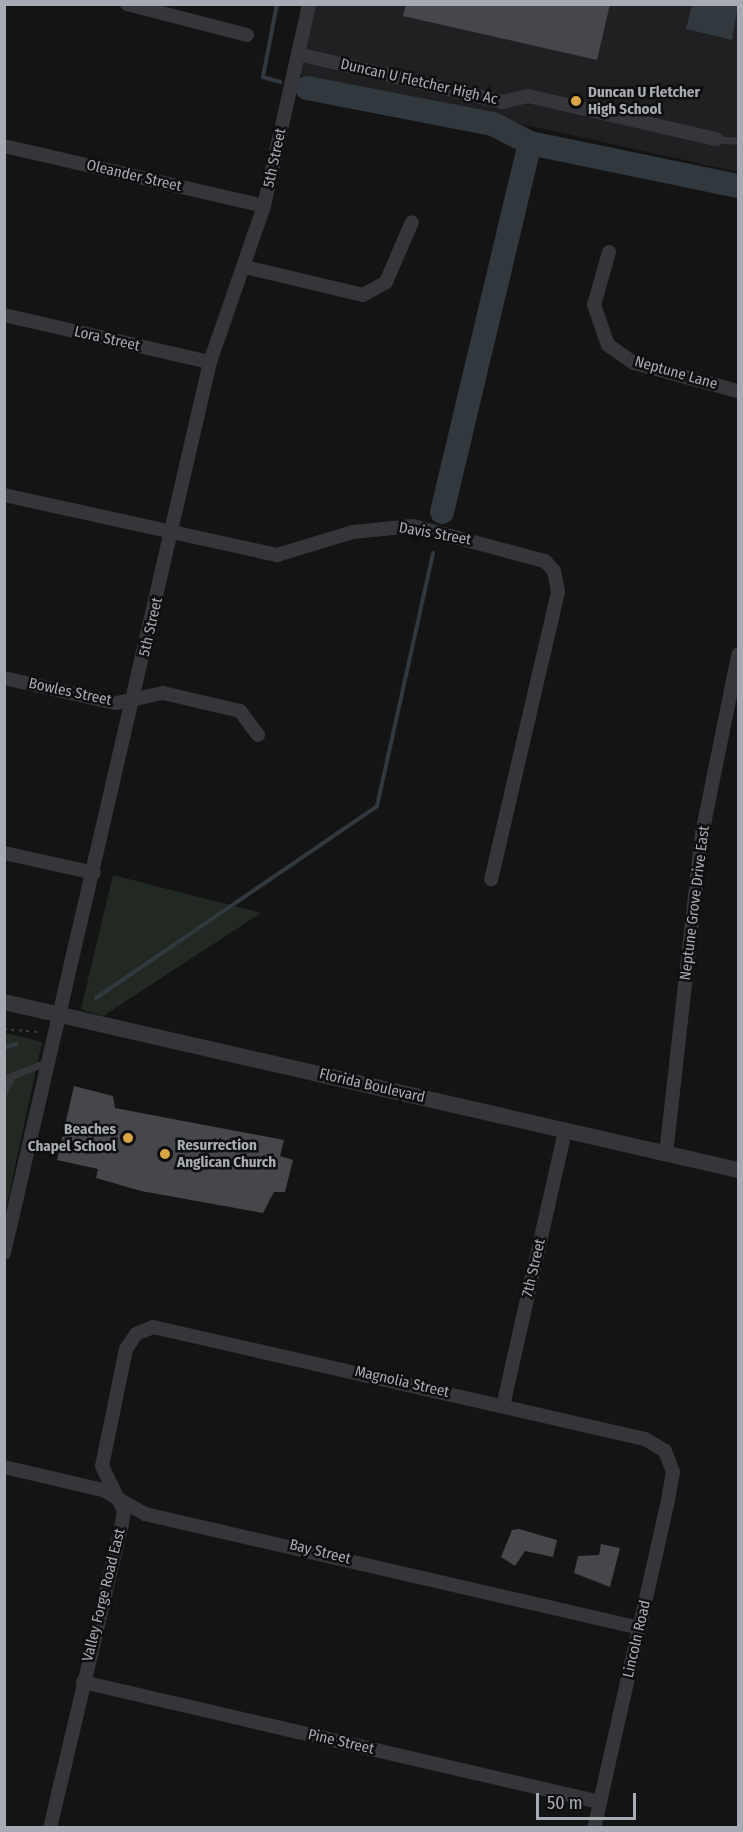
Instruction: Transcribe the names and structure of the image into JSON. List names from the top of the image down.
{
  "streets": {
    "street": [
      "Duncan U Fletcher High Ac",
      "5th Street",
      "Oleander Street",
      "Lora Street",
      "Neptune Lane",
      "Davis Street",
      "Bowles Street",
      "Neptune Grove Drive East",
      "Florida Boulevard",
      "7th Street",
      "Magnolia Street",
      "Bay Street",
      "Valley Forge Road East",
      "Lincoln Road",
      "Pine Street"
    ]
  },
  "crossings": [
    ["Duncan U Fletcher High Ac", "5th Street"],
    ["5th Street", "Oleander Street"],
    ["5th Street", "Lora Street"],
    ["5th Street", "Davis Street"],
    ["5th Street", "Bowles Street"],
    ["5th Street", "Florida Boulevard"],
    ["Neptune Grove Drive East", "Florida Boulevard"],
    ["Florida Boulevard", "7th Street"],
    ["7th Street", "Magnolia Street"],
    ["Magnolia Street", "Valley Forge Road East"],
    ["Magnolia Street", "Lincoln Road"],
    ["Bay Street", "Valley Forge Road East"],
    ["Bay Street", "Lincoln Road"],
    ["Valley Forge Road East", "Pine Street"],
    ["Lincoln Road", "Pine Street"]
  ],
  "places": ["Duncan U Fletcher High School", "Beaches Chapel School", "Resurrection Anglican Church"],
  "scale_bar": "50 m"
}
